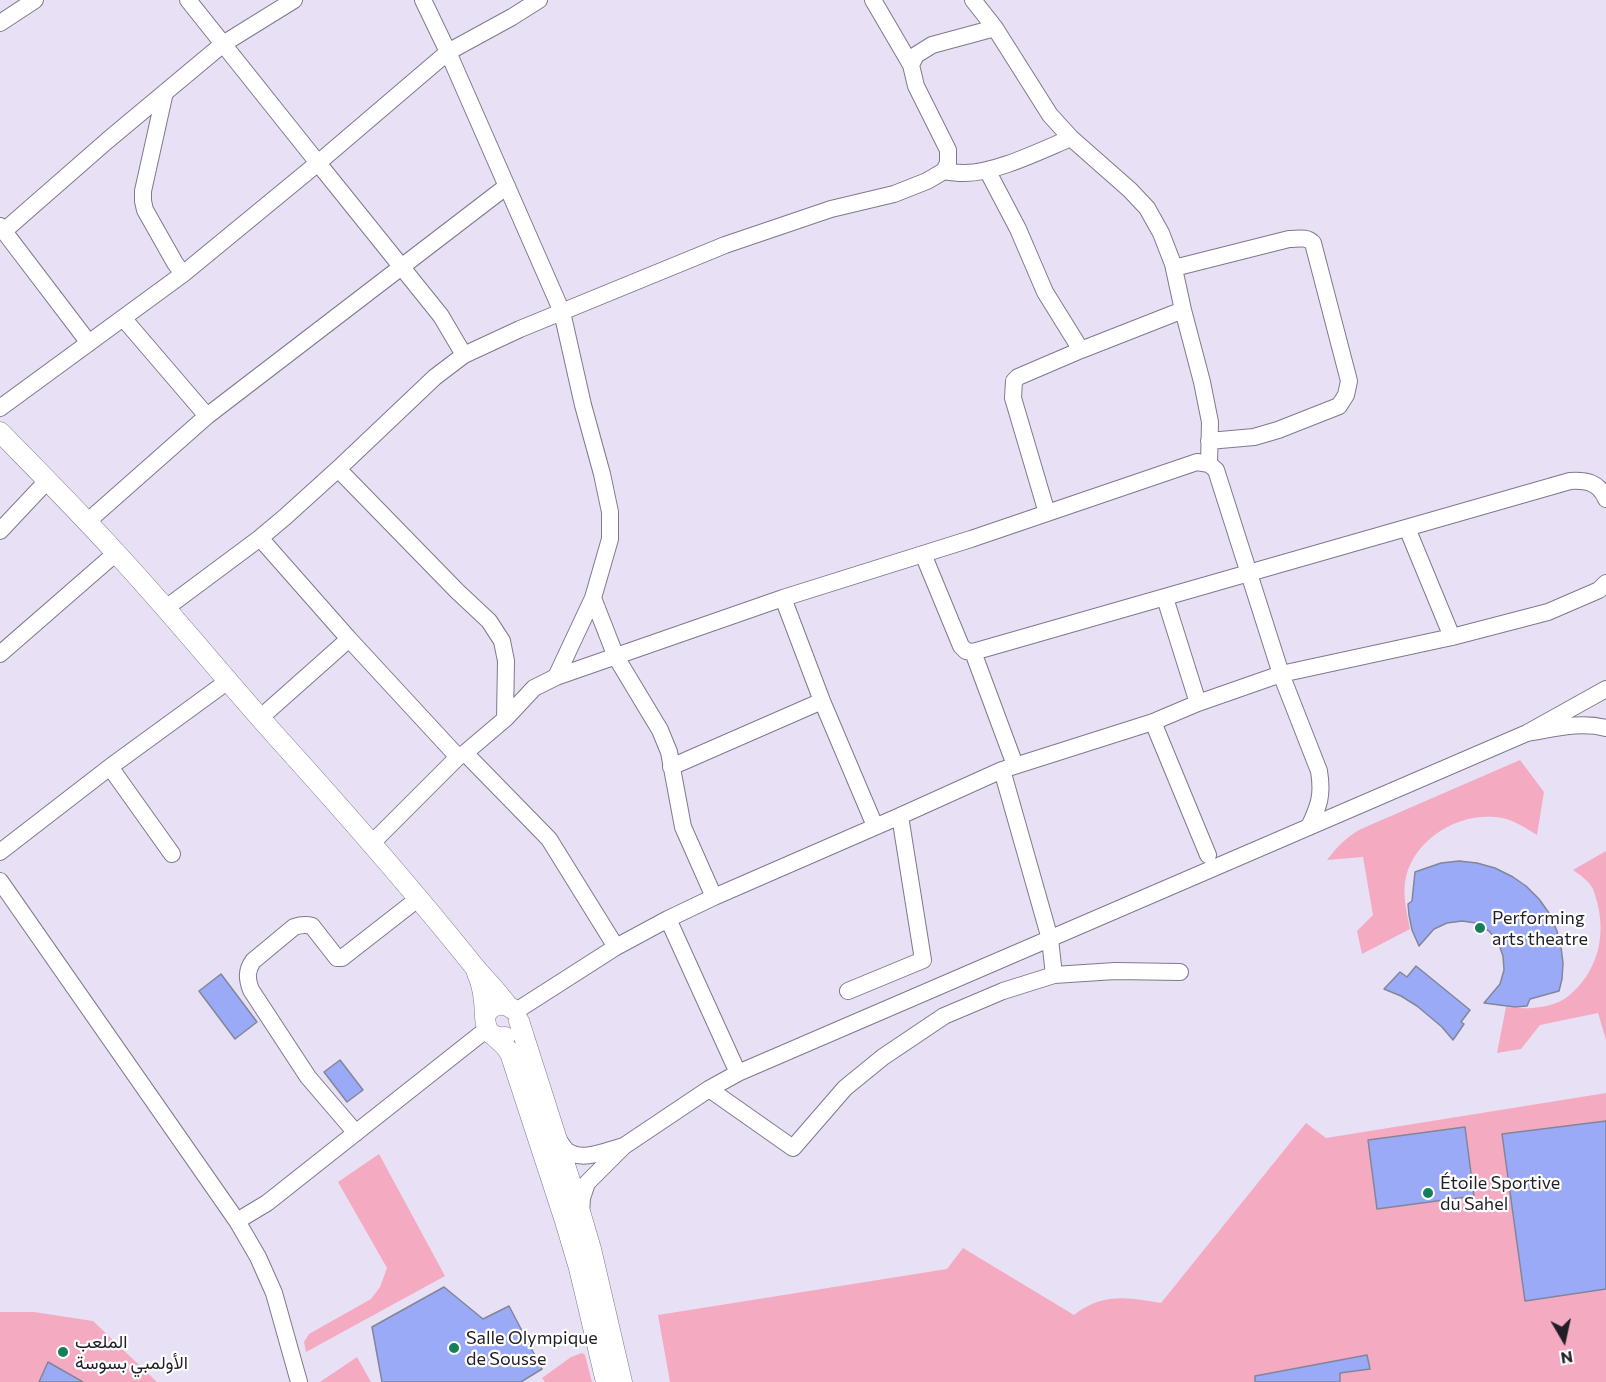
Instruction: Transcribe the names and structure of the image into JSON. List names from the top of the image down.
{
  "places": [
    "Performing arts theatre",
    "Étoile Sportive du Sahel",
    "Salle Olympique de Sousse",
    "الملعب الأولمبي بسوسة"
  ],
  "north": "bottom"
}
